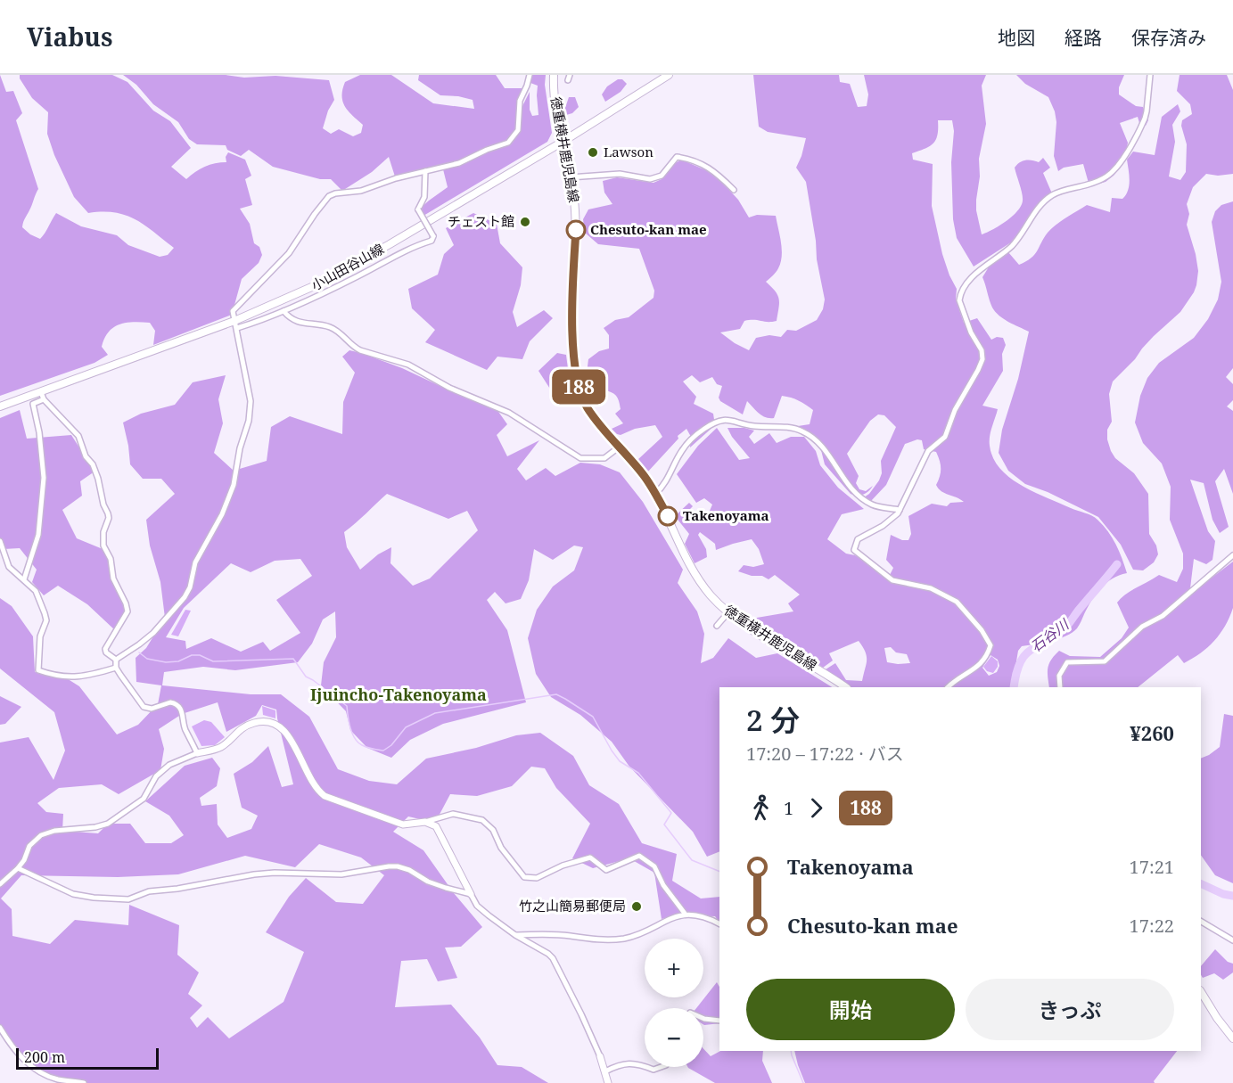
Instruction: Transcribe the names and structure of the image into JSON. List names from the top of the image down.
{
  "streets": {
    "main road": ["徳重横井鹿児島線", "小山田谷山線"]
  },
  "crossings": [
    ["徳重横井鹿児島線", "小山田谷山線"]
  ],
  "districts": ["Ijuincho-Takenoyama"],
  "water": ["石谷川"],
  "places": [
    "Lawson",
    "チェスト館",
    "Chesuto-kan mae",
    "Takenoyama",
    "竹之山簡易郵便局"
  ],
  "lines": ["bus line 188"],
  "scale_bar": "200 m",
  "page": {
    "header": "Viabus",
    "nav": ["地図", "経路", "保存済み"],
    "on_map": "188",
    "heading": ["2 分", "17:20 – 17:22 · バス", "¥260"],
    "legs": ["1", "188"],
    "list": [
      {
        "name": "Takenoyama",
        "value": "17:21"
      },
      {
        "name": "Chesuto-kan mae",
        "value": "17:22"
      }
    ],
    "map_buttons": ["+", "−"],
    "buttons": ["開始", "きっぷ"],
    "scale": "200 m"
  }
}
